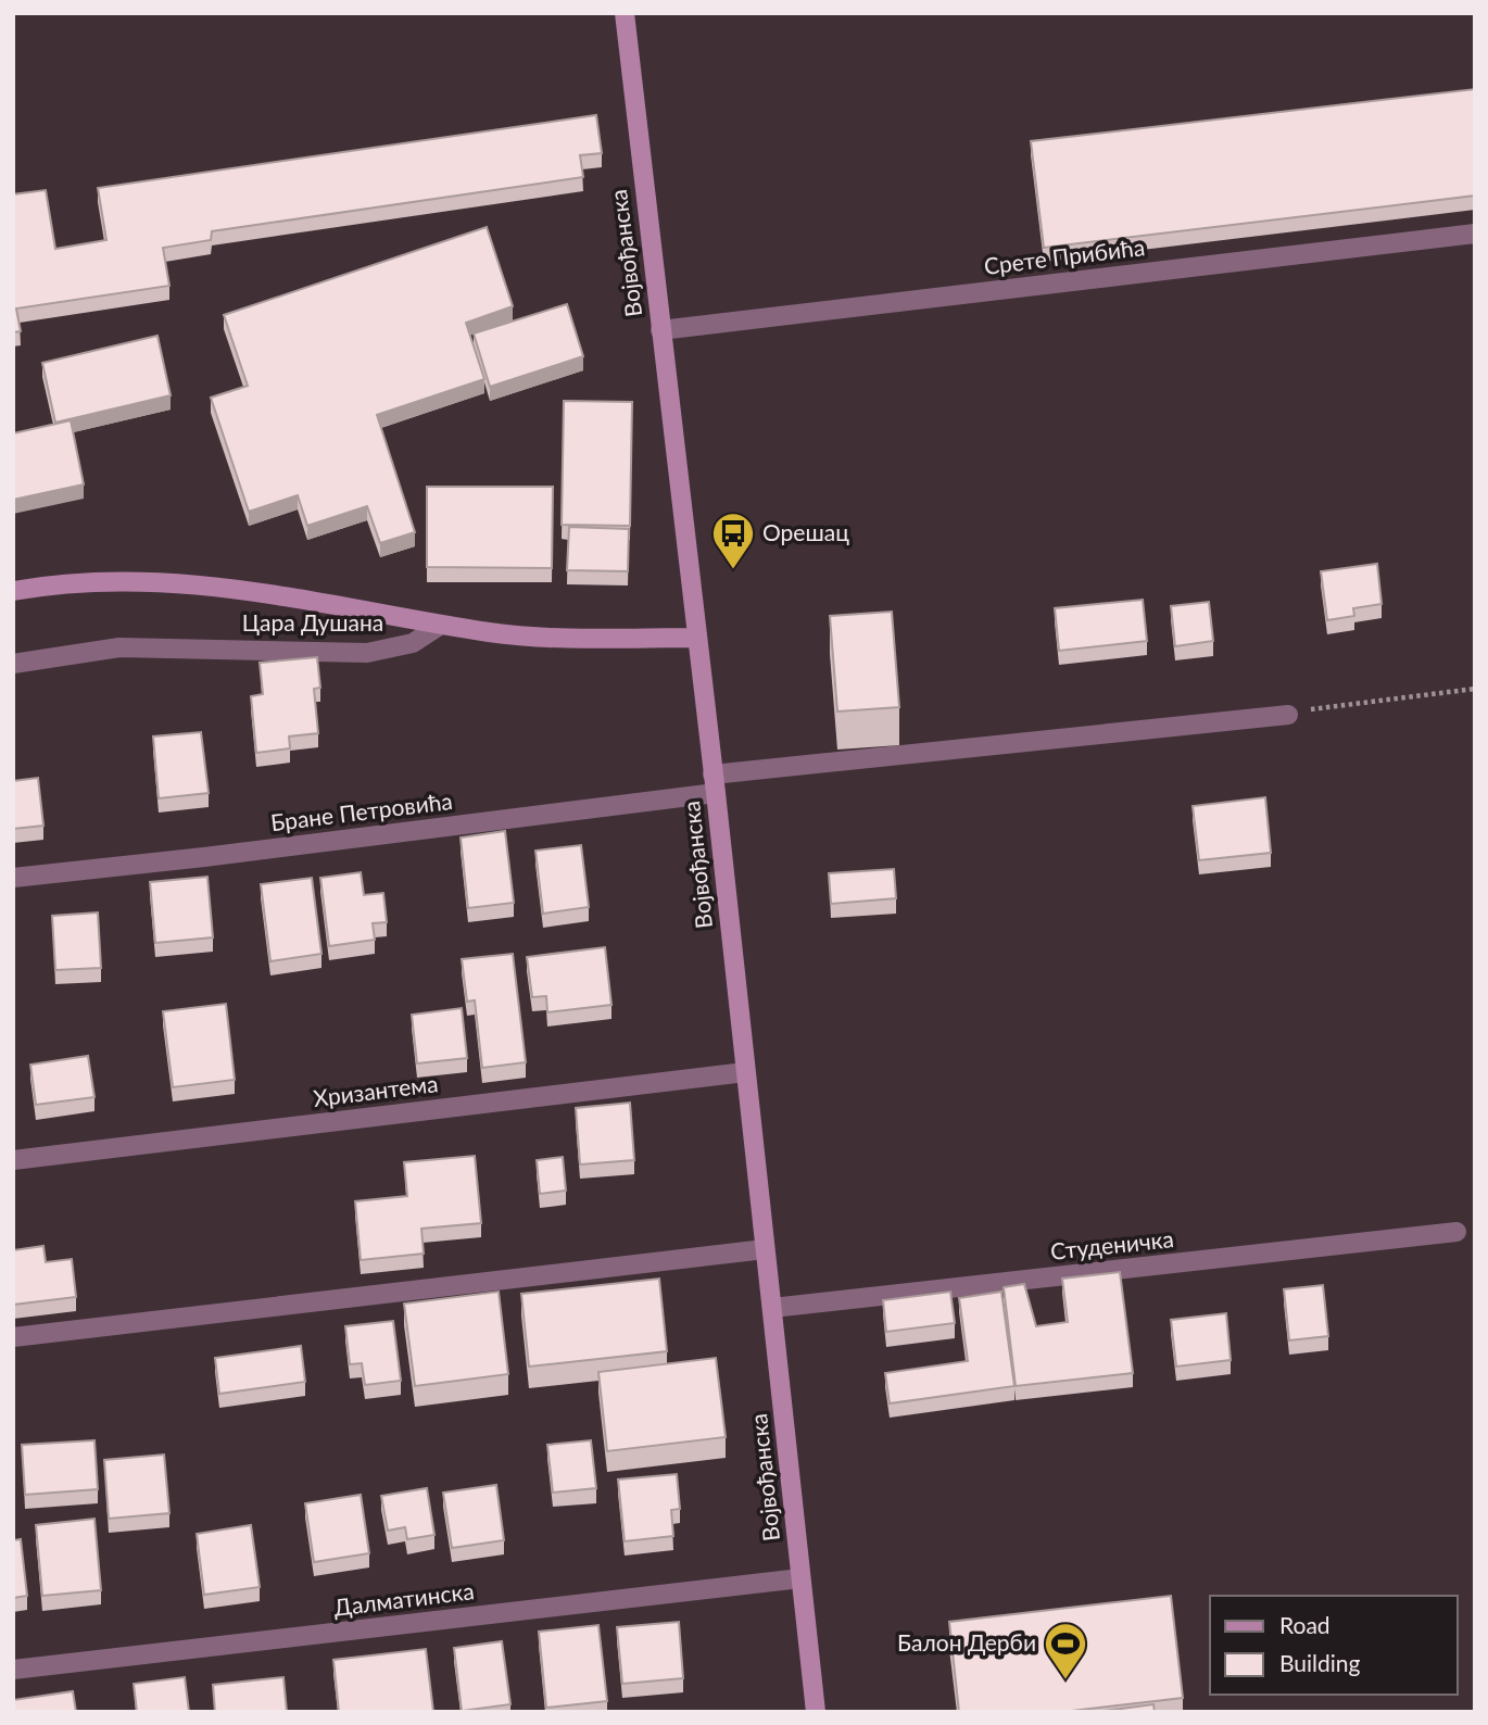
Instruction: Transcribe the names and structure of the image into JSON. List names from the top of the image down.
{
  "streets": {
    "main road": ["Војвођанска"],
    "street": [
      "Срете Прибића",
      "Цара Душана",
      "Бране Петровића",
      "Хризантема",
      "Студеничка",
      "Далматинска"
    ]
  },
  "crossings": [
    ["Војвођанска", "Срете Прибића"],
    ["Војвођанска", "Бране Петровића"],
    ["Војвођанска", "Хризантема"],
    ["Војвођанска", "Студеничка"],
    ["Војвођанска", "Далматинска"]
  ],
  "places": {
    "bus stop": ["Орешац"],
    "sports": ["Балон Дерби"]
  },
  "legend": ["Road", "Building"]
}
